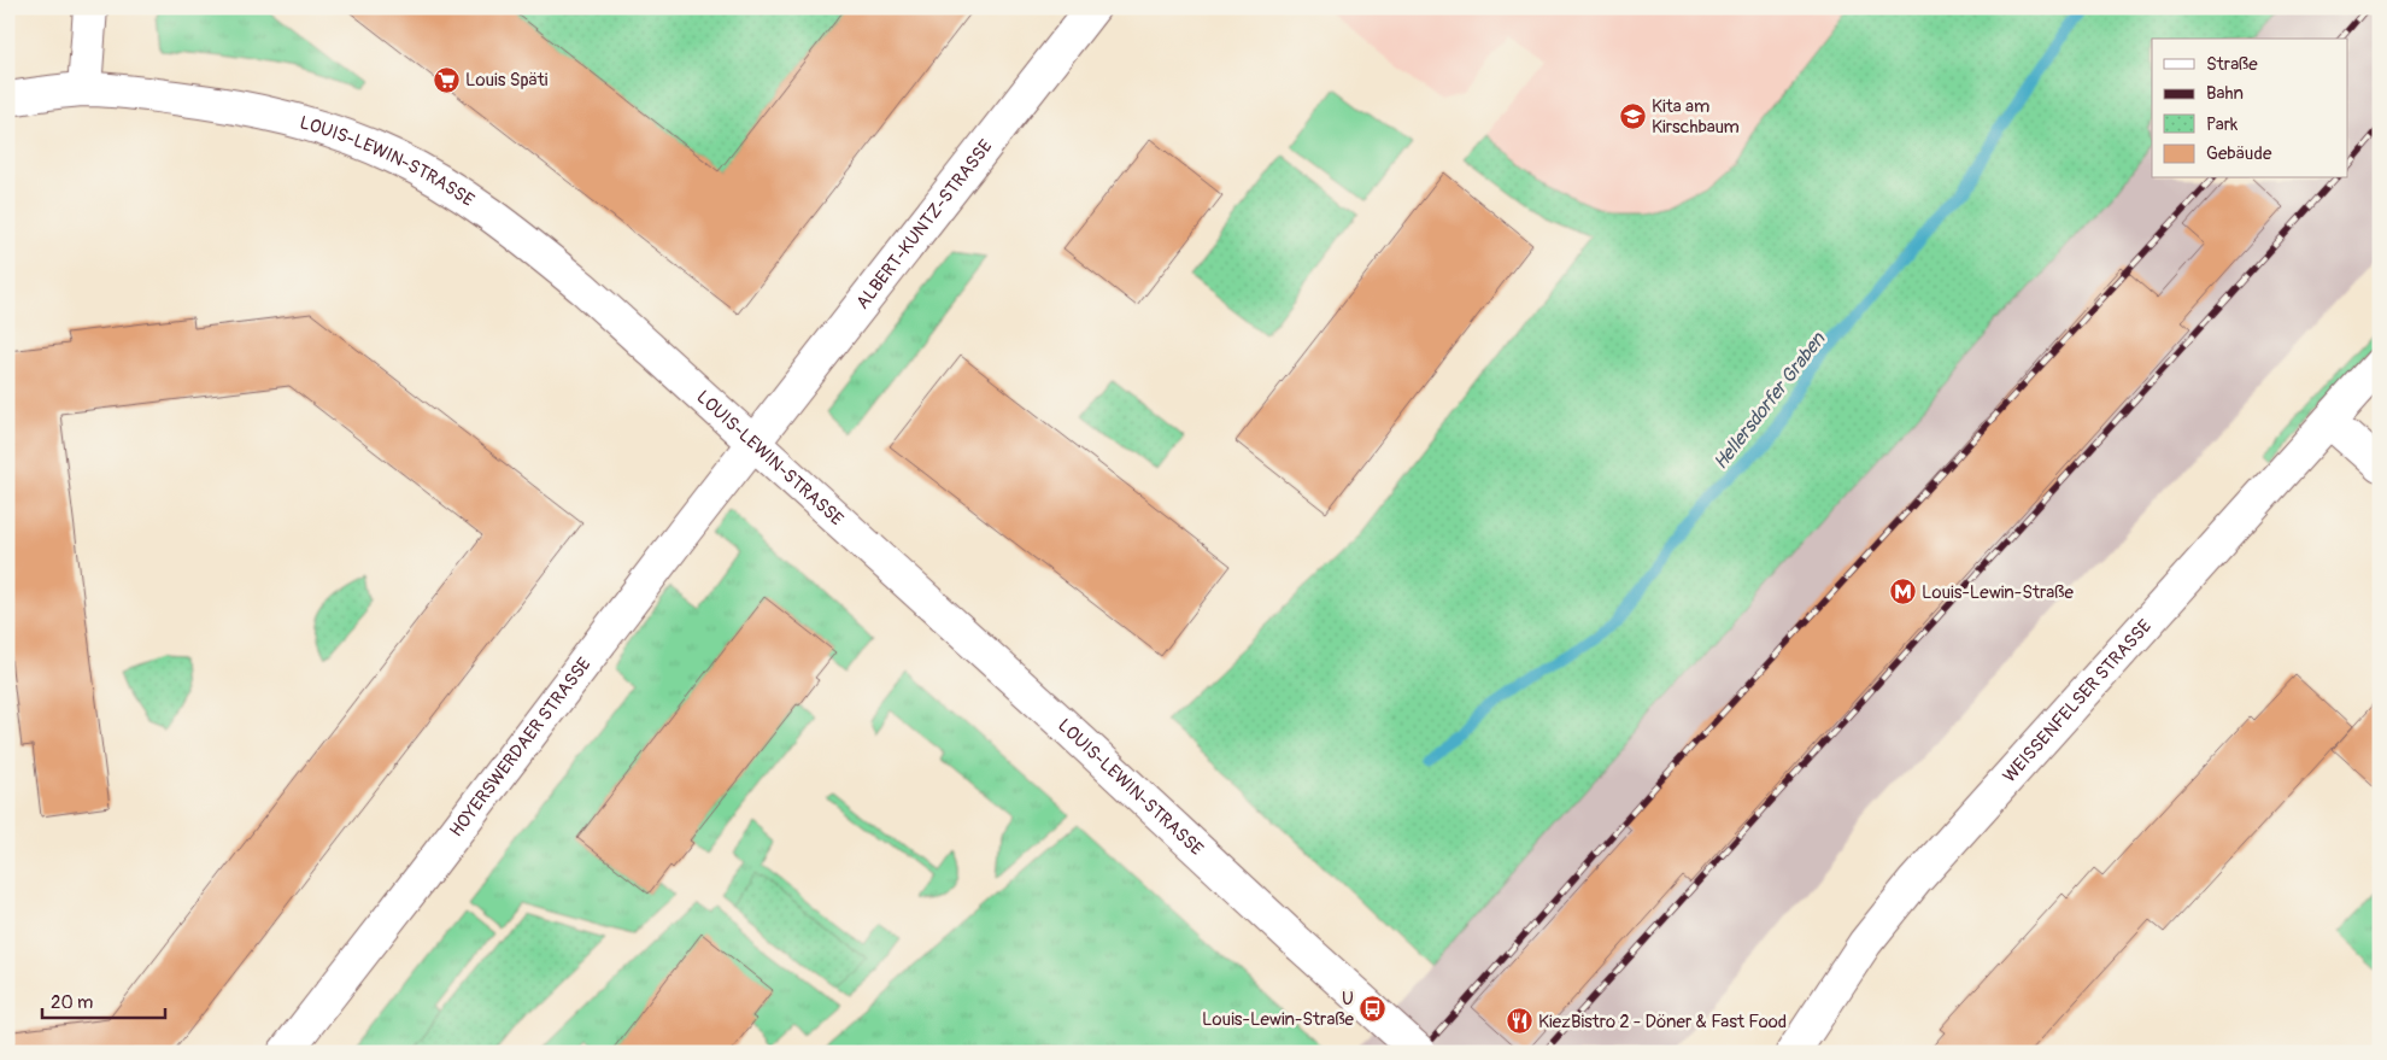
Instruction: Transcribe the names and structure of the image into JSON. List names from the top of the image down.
{
  "streets": {
    "street": [
      "LOUIS-LEWIN-STRASSE",
      "ALBERT-KUNTZ-STRASSE",
      "WEISSENFELSER STRASSE",
      "HOYERSWERDAER STRASSE"
    ]
  },
  "crossings": [
    ["LOUIS-LEWIN-STRASSE", "ALBERT-KUNTZ-STRASSE"],
    ["LOUIS-LEWIN-STRASSE", "HOYERSWERDAER STRASSE"],
    ["ALBERT-KUNTZ-STRASSE", "HOYERSWERDAER STRASSE"]
  ],
  "water": ["Hellersdorfer Graben"],
  "places": {
    "supermarket": ["Louis Späti"],
    "school or university": ["Kita am Kirschbaum"],
    "metro station": ["Louis-Lewin-Straße"],
    "bus stop": ["U Louis-Lewin-Straße"],
    "restaurant": ["KiezBistro 2 - Döner & Fast Food"]
  },
  "legend": [
    "Straße",
    "Bahn",
    "Park",
    "Gebäude"
  ],
  "scale_bar": "20 m"
}
